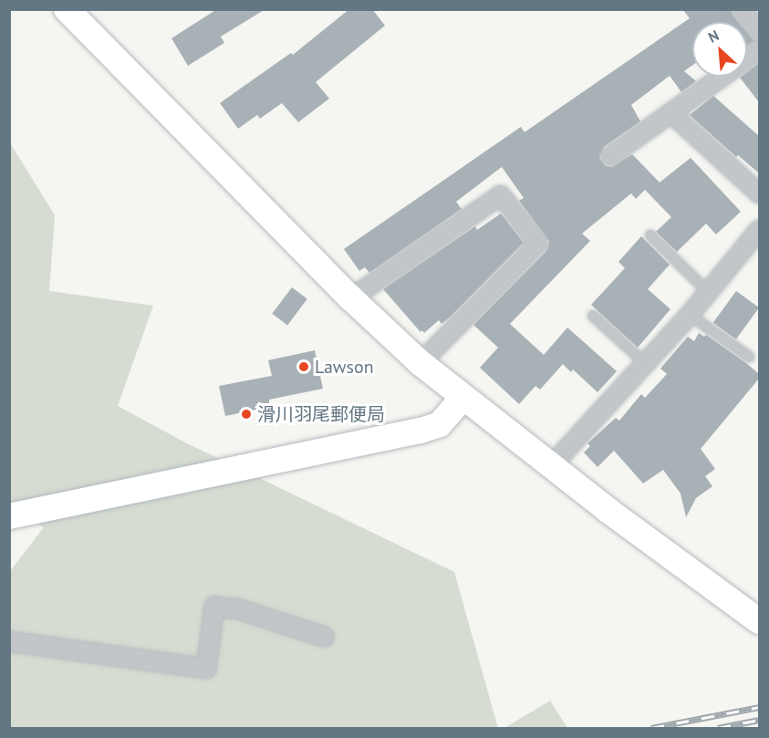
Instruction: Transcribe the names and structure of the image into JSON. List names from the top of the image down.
{
  "places": ["Lawson", "滑川羽尾郵便局"],
  "north": "top left"
}
